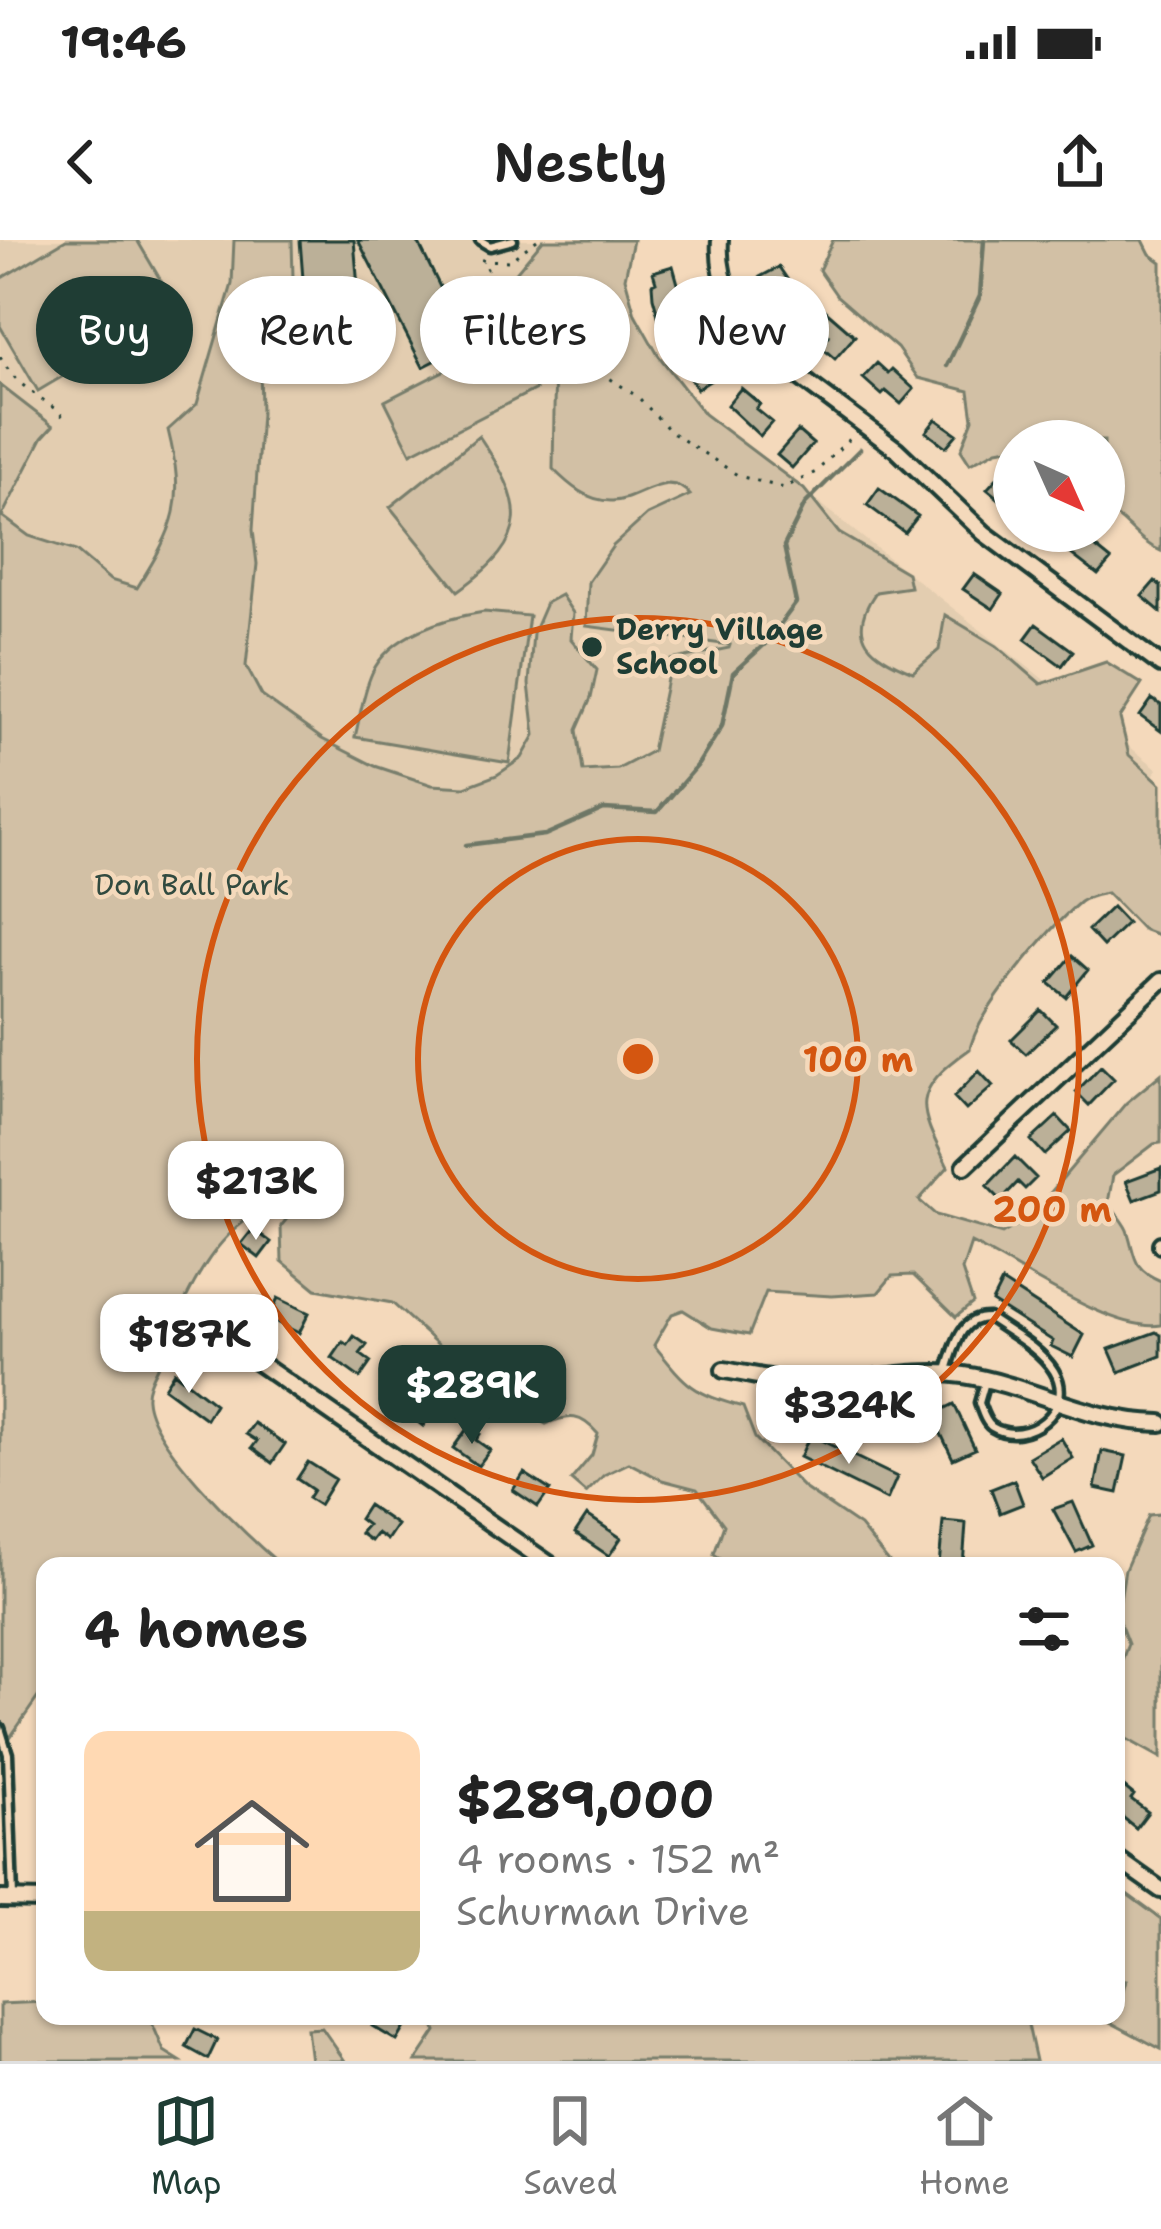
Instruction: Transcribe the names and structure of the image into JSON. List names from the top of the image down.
{
  "parks": ["Don Ball Park"],
  "places": ["Derry Village School"],
  "north": "bottom right",
  "page": {
    "status": "19:46",
    "header": "Nestly",
    "chip": [
      "Buy",
      "Rent",
      "Filters",
      "New"
    ],
    "price": [
      "$213K",
      "$187K",
      "$289K",
      "$324K"
    ],
    "heading": "4 homes",
    "list": [
      {
        "name": "$289,000",
        "note": "4 rooms · 152 m² · Schurman Drive"
      }
    ],
    "tabs": ["Map", "Saved", "Home"]
  },
  "rings": ["100 m", "200 m"]
}
